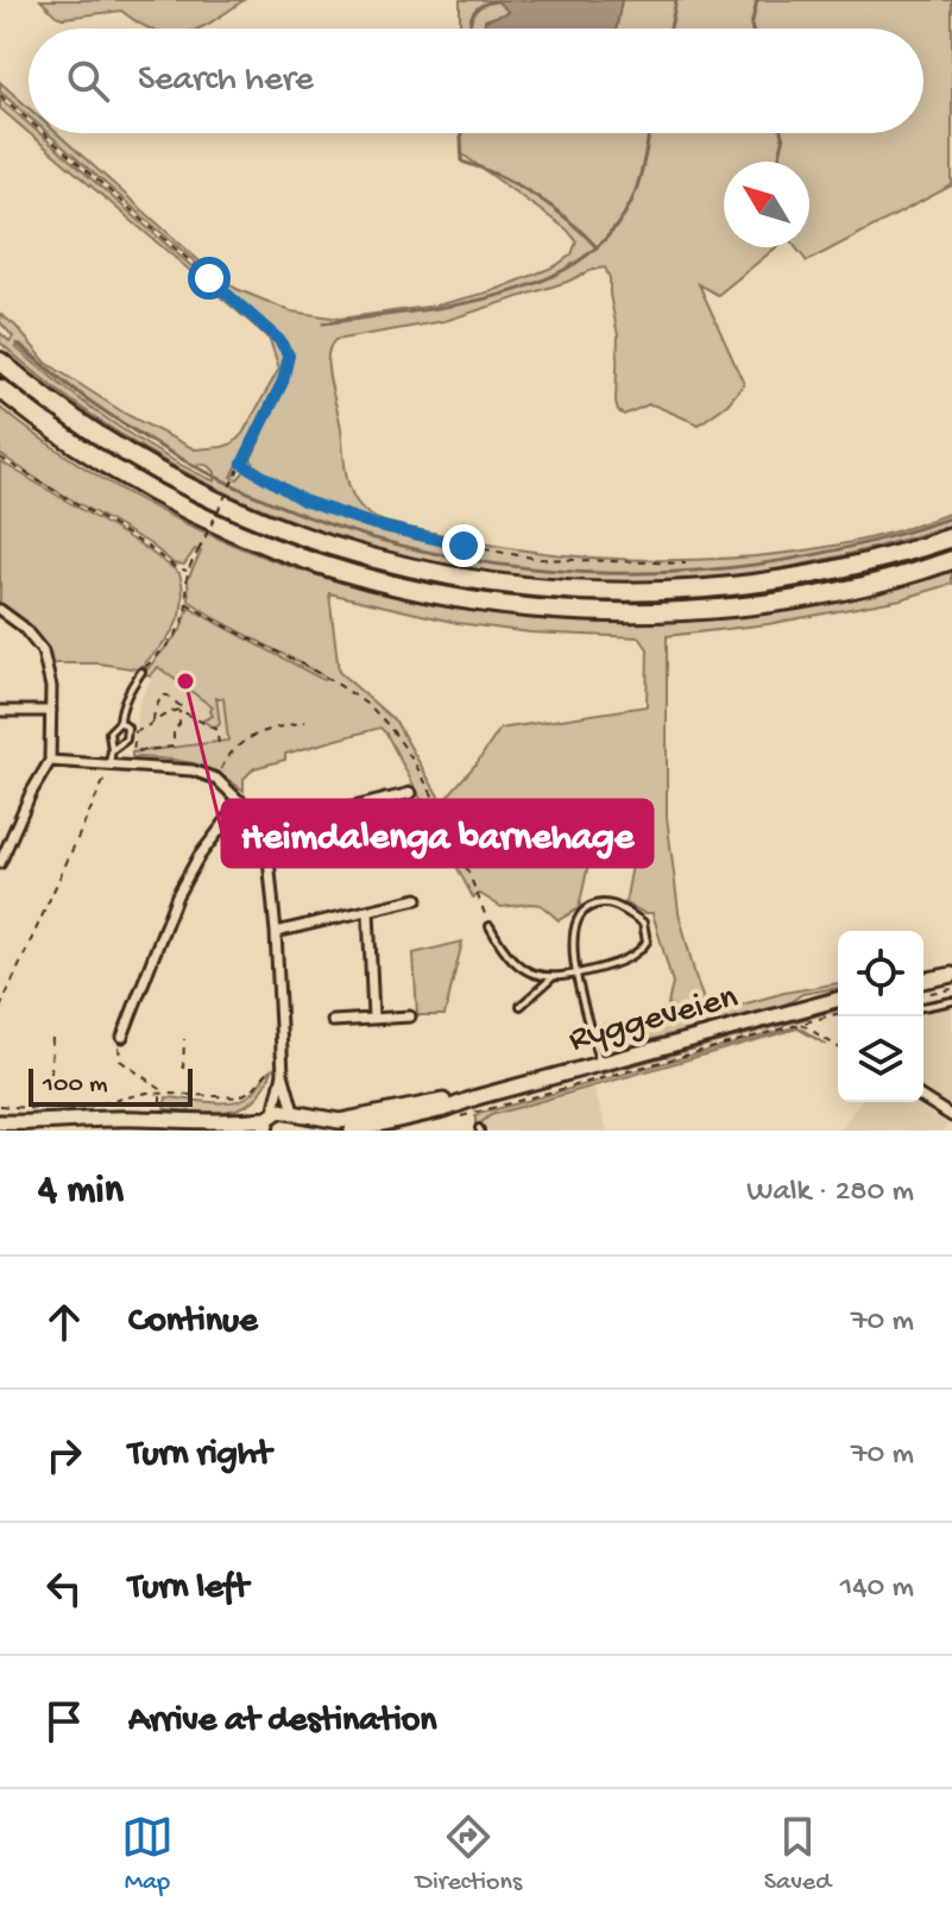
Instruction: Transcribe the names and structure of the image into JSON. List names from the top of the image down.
{
  "streets": {
    "main road": ["Ryggeveien"]
  },
  "places": ["Heimdalenga barnehage"],
  "scale_bar": "100 m",
  "north": "top left",
  "page": {
    "search": "Search here",
    "scale": "100 m",
    "heading": ["4 min", "Walk · 280 m"],
    "list": [
      ["Continue", "70 m"],
      ["Turn right", "70 m"],
      ["Turn left", "140 m"],
      "Arrive at destination"
    ],
    "nav": ["Map", "Directions", "Saved"]
  }
}
